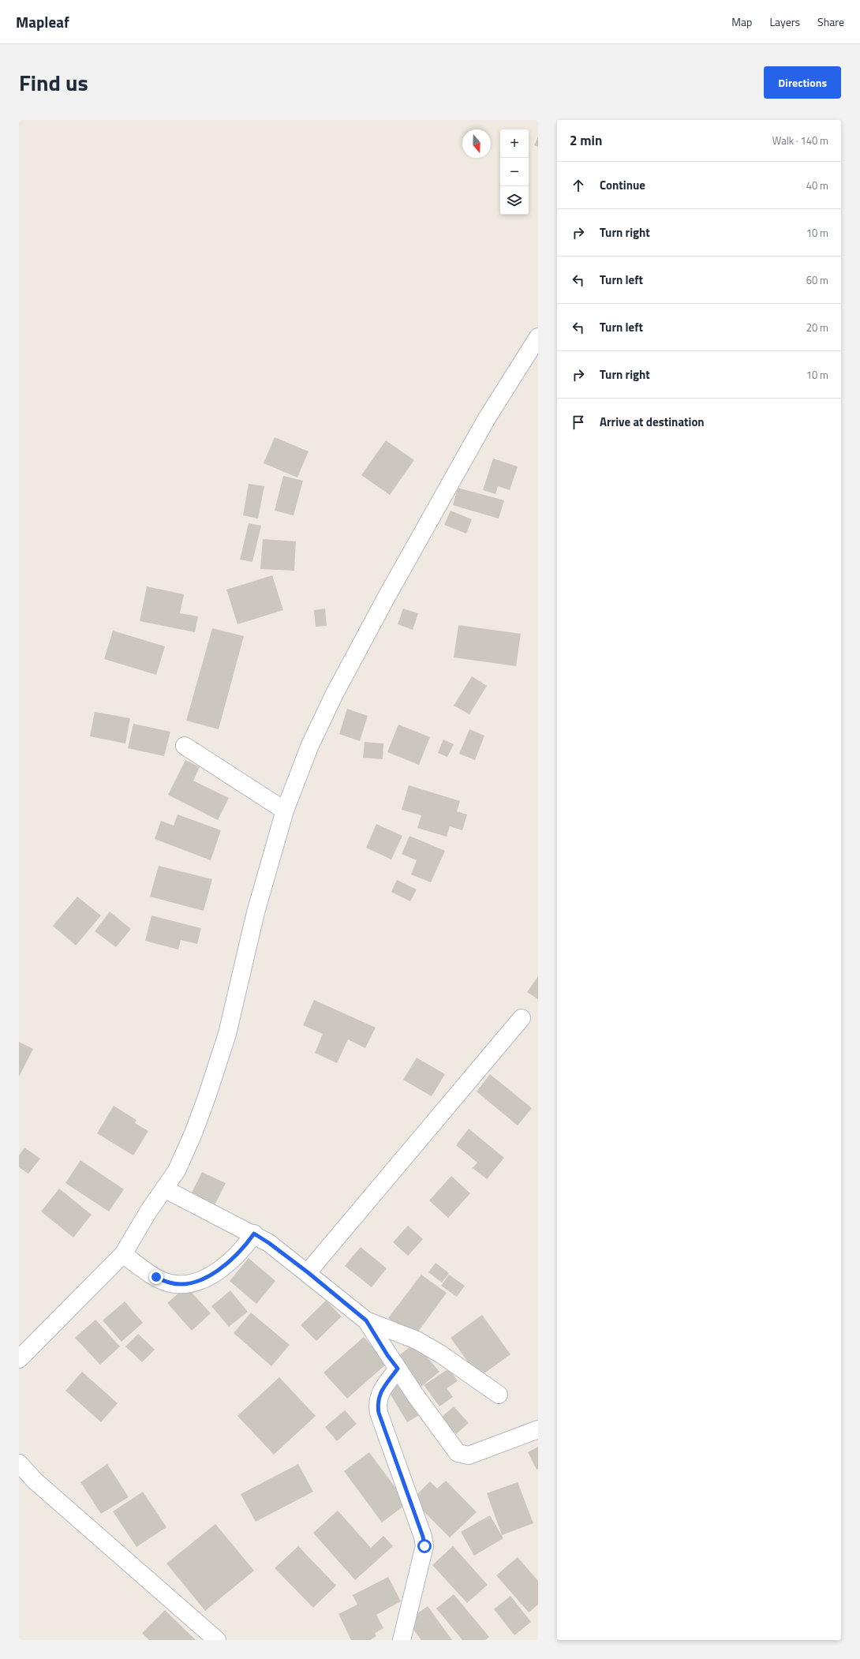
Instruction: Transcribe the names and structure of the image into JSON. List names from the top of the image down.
{
  "north": "bottom",
  "page": {
    "header": "Mapleaf",
    "nav": ["Map", "Layers", "Share"],
    "title": "Find us",
    "buttons": "Directions",
    "heading": ["2 min", "Walk · 140 m"],
    "map_buttons": ["+", "−"],
    "list": [
      ["Continue", "40 m"],
      ["Turn right", "10 m"],
      ["Turn left", "60 m"],
      ["Turn left", "20 m"],
      ["Turn right", "10 m"],
      "Arrive at destination"
    ]
  }
}
